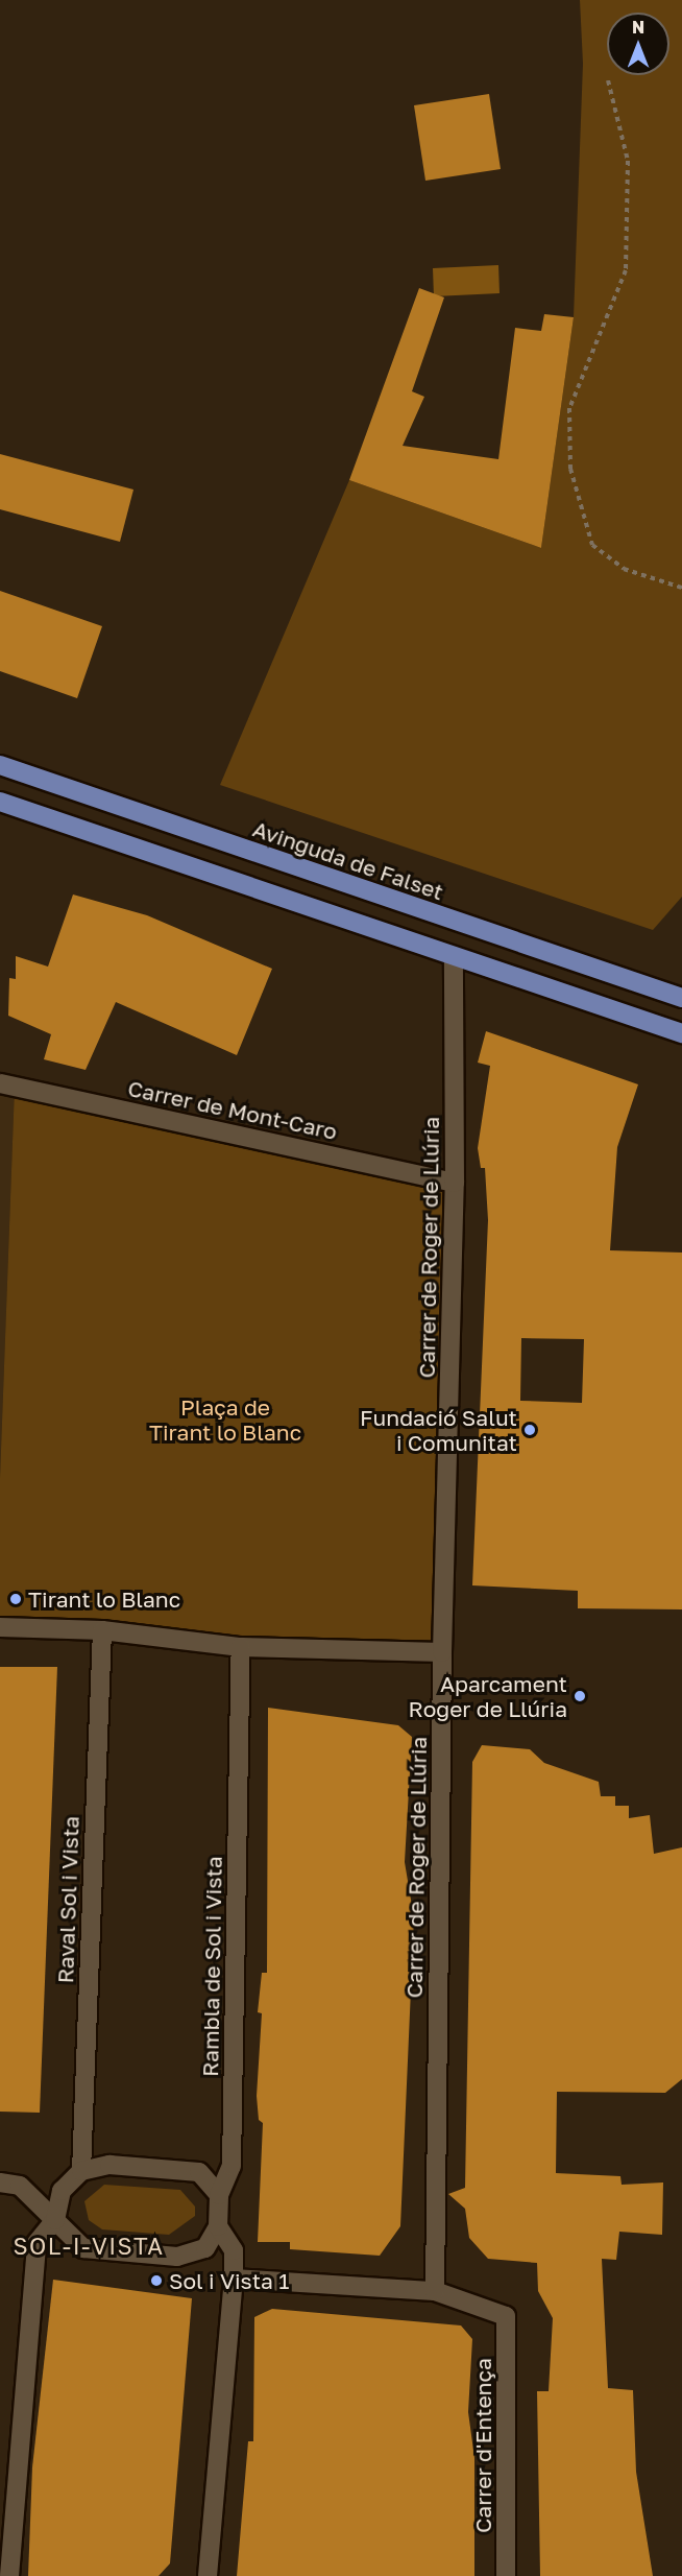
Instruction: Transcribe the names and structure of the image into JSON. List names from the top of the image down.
{
  "streets": {
    "main road": ["Avinguda de Falset"],
    "street": [
      "Carrer de Mont-Caro",
      "Carrer de Roger de Llúria",
      "Raval Sol i Vista",
      "Rambla de Sol i Vista",
      "Carrer d'Entença"
    ]
  },
  "crossings": [
    ["Carrer de Mont-Caro", "Carrer de Roger de Llúria"],
    ["Carrer de Roger de Llúria", "Carrer d'Entença"]
  ],
  "districts": ["SOL-I-VISTA"],
  "parks": ["Plaça de Tirant lo Blanc"],
  "places": [
    "Fundació Salut i Comunitat",
    "Tirant lo Blanc",
    "Aparcament Roger de Llúria",
    "Sol i Vista 1"
  ],
  "north": "top"
}
